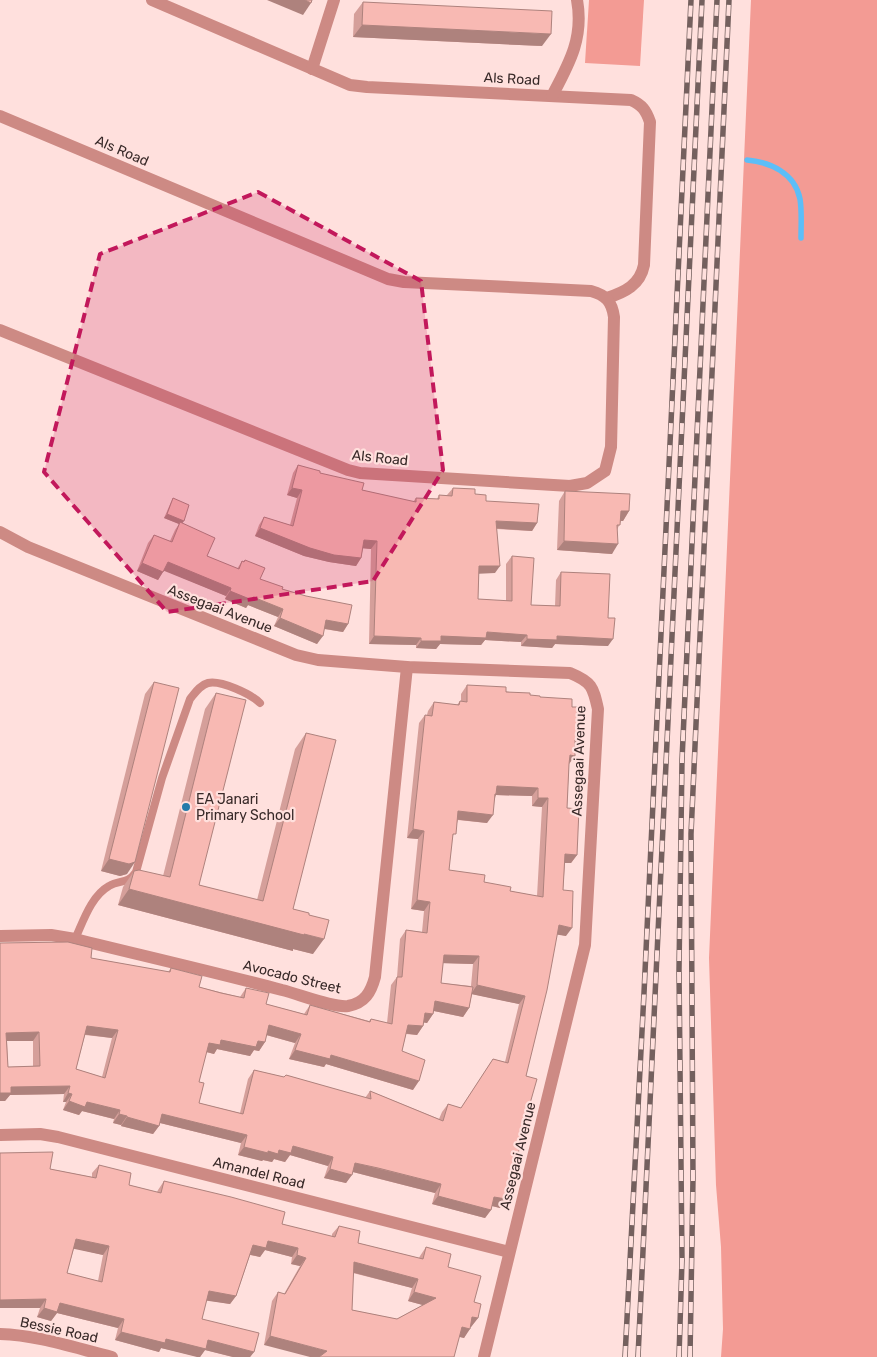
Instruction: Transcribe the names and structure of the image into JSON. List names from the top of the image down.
{
  "streets": {
    "street": [
      "Als Road",
      "Assegaai Avenue",
      "Avocado Street",
      "Amandel Road",
      "Bessie Road"
    ]
  },
  "crossings": [
    ["Assegaai Avenue", "Avocado Street"],
    ["Assegaai Avenue", "Amandel Road"]
  ],
  "places": ["EA Janari Primary School"]
}
